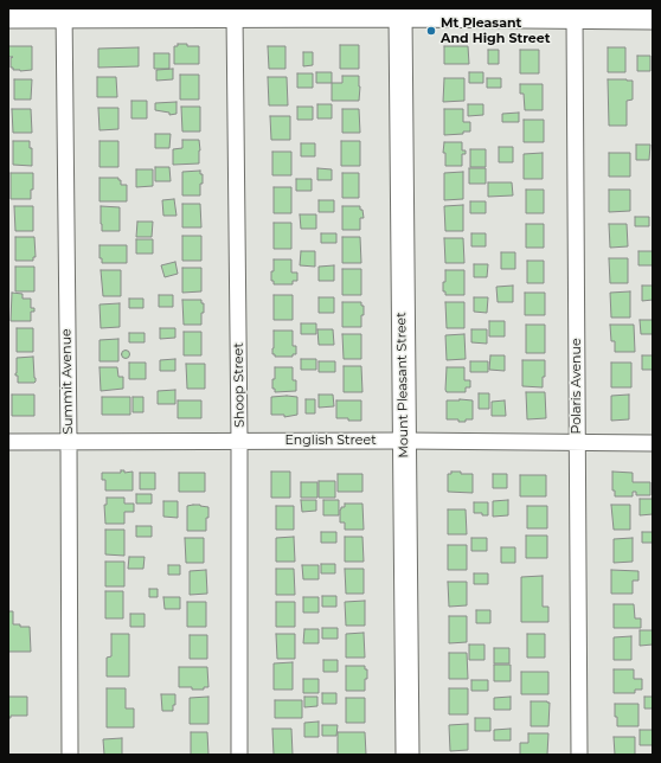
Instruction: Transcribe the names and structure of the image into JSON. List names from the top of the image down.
{
  "streets": {
    "street": [
      "Summit Avenue",
      "Shoop Street",
      "Mount Pleasant Street",
      "Polaris Avenue",
      "English Street"
    ]
  },
  "crossings": [
    ["Summit Avenue", "English Street"],
    ["Shoop Street", "English Street"],
    ["Mount Pleasant Street", "English Street"],
    ["Polaris Avenue", "English Street"]
  ],
  "places": ["Mt Pleasant And High Street"]
}
